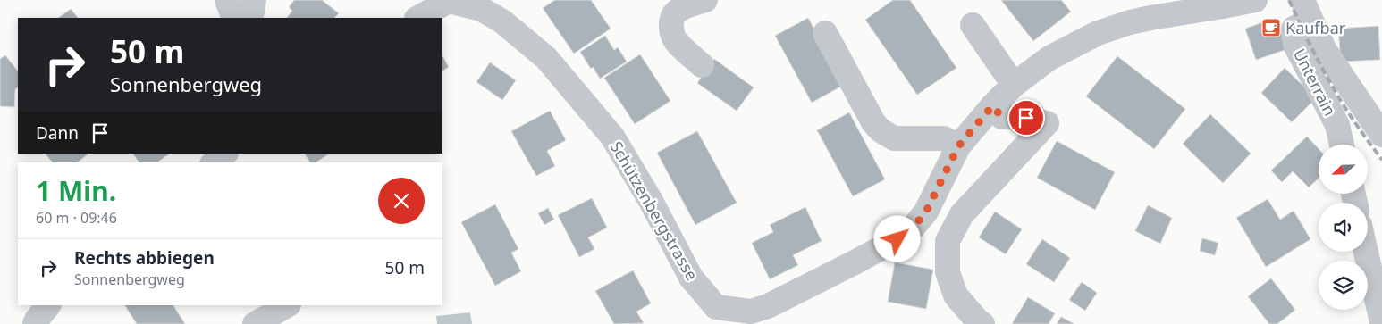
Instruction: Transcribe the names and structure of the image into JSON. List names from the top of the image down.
{
  "streets": {
    "street": ["Unterrain", "Schützenbergstrasse"]
  },
  "places": {
    "cafe": ["Kaufbar"]
  },
  "north": "bottom left",
  "page": {
    "turn": ["50 m", "Sonnenbergweg"],
    "then": "Dann",
    "heading": ["1 Min.", "60 m · 09:46"],
    "list": [
      {
        "name": "Rechts abbiegen",
        "note": "Sonnenbergweg",
        "value": "50 m"
      }
    ]
  }
}
